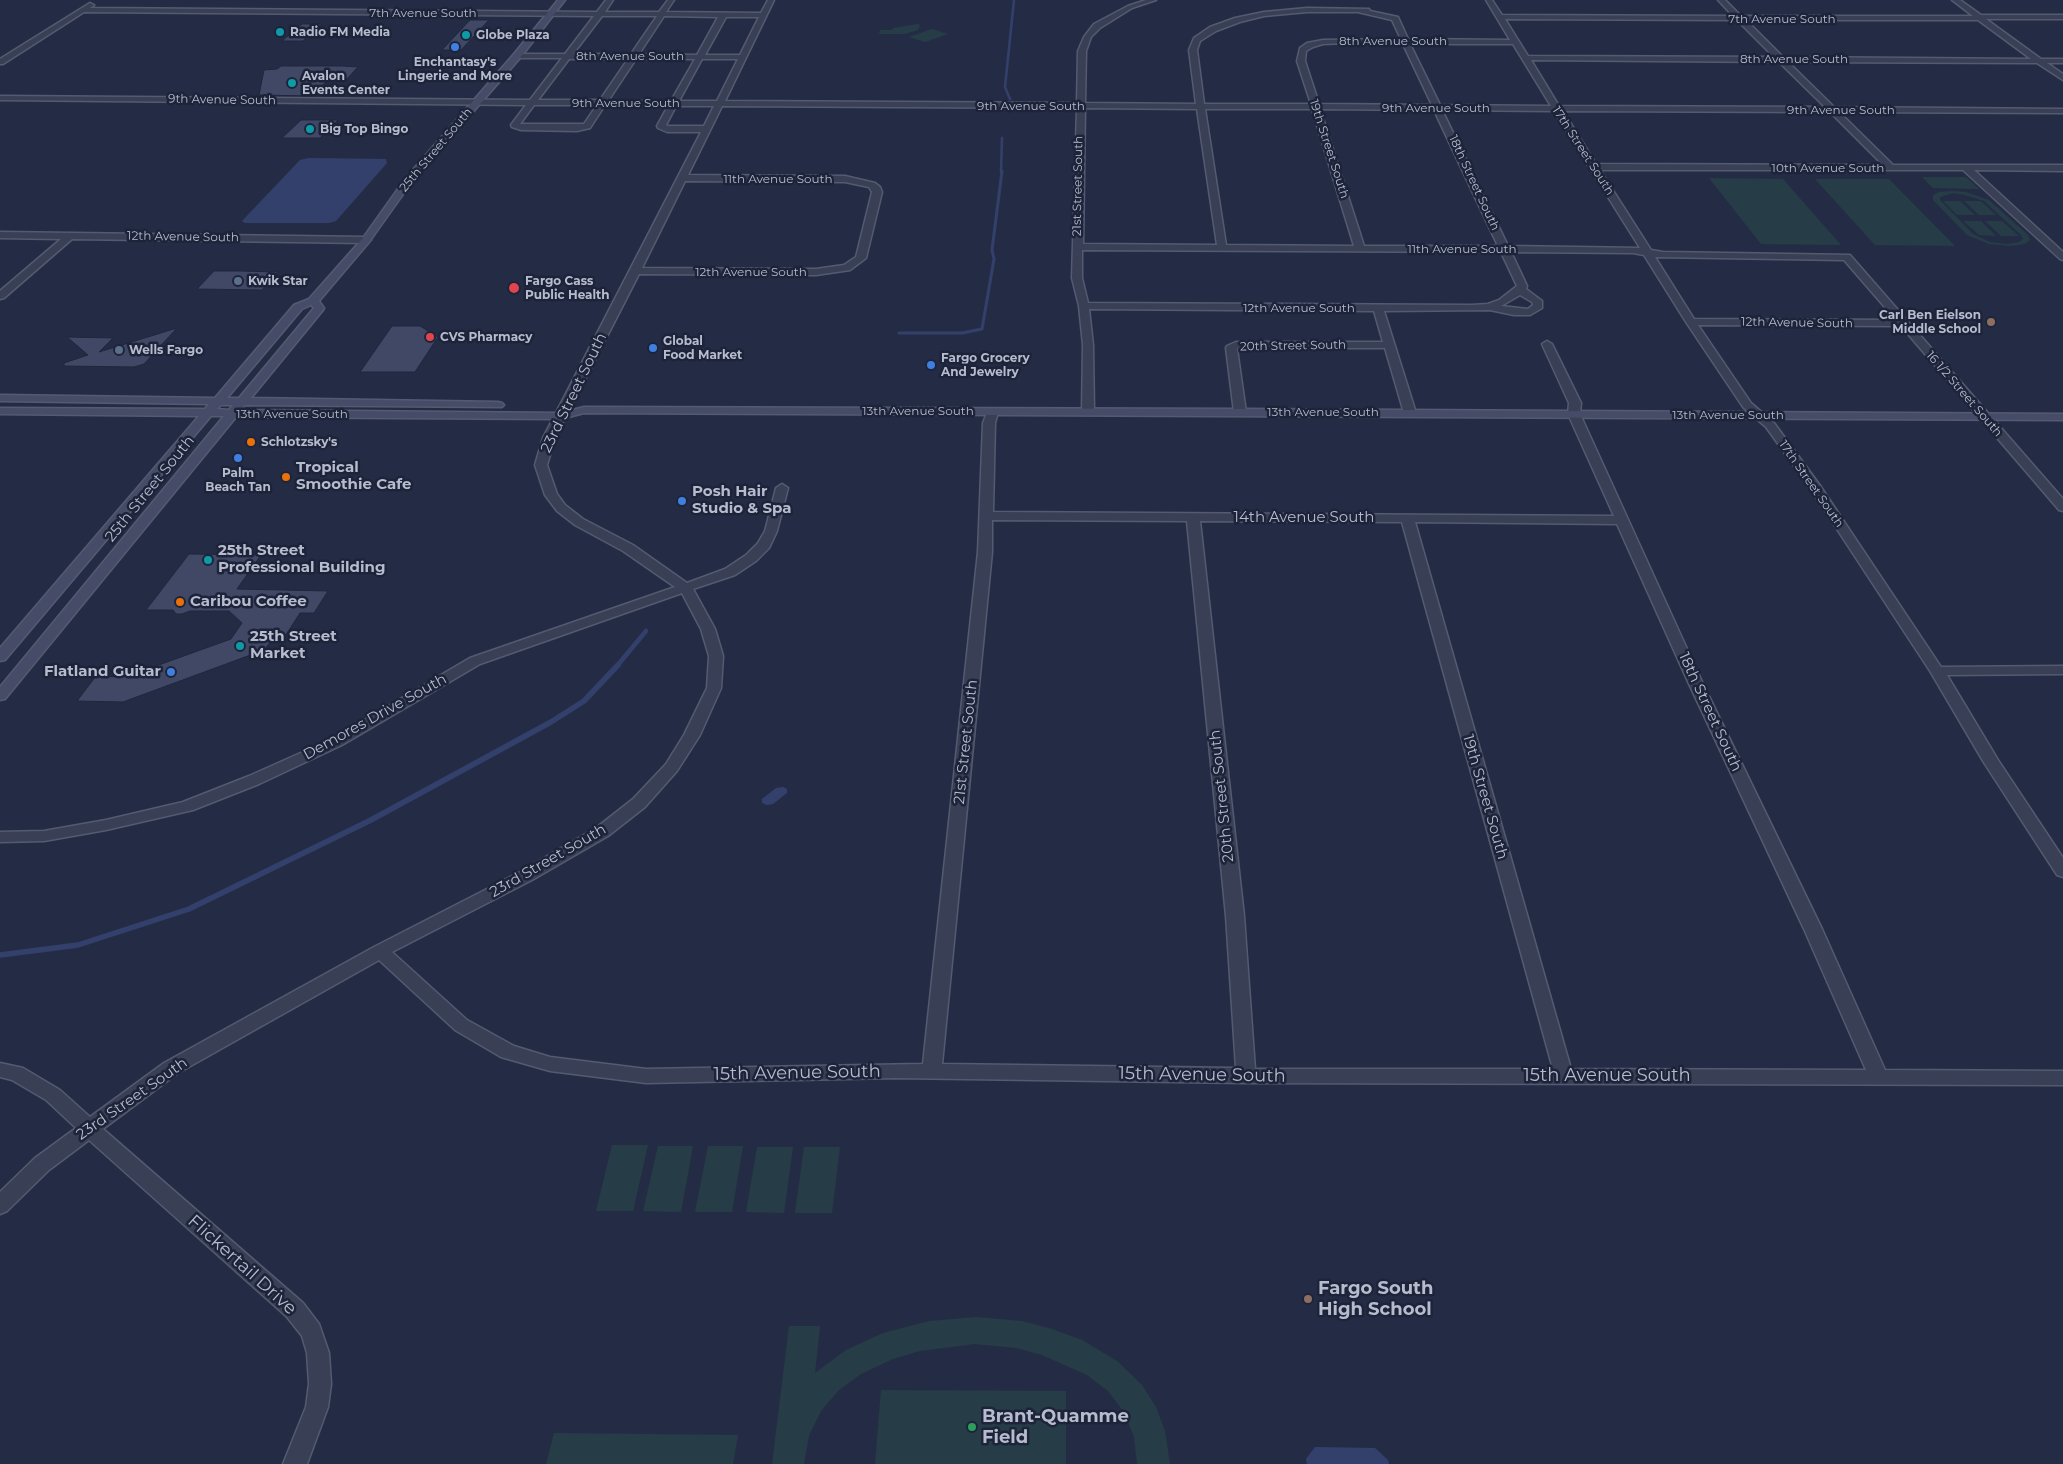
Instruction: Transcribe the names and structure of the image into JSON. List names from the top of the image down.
{
  "streets": {
    "main road": ["25th Street South", "13th Avenue South"],
    "street": [
      "7th Avenue South",
      "8th Avenue South",
      "9th Avenue South",
      "19th Street South",
      "17th Street South",
      "10th Avenue South",
      "11th Avenue South",
      "18th Street South",
      "21st Street South",
      "12th Avenue South",
      "20th Street South",
      "23rd Street South",
      "16 1/2 Street South",
      "14th Avenue South",
      "Demores Drive South",
      "15th Avenue South",
      "Flickertail Drive"
    ]
  },
  "crossings": [
    ["7th Avenue South", "25th Street South"],
    ["7th Avenue South", "17th Street South"],
    ["7th Avenue South", "23rd Street South"],
    ["8th Avenue South", "19th Street South"],
    ["8th Avenue South", "25th Street South"],
    ["8th Avenue South", "17th Street South"],
    ["8th Avenue South", "18th Street South"],
    ["8th Avenue South", "23rd Street South"],
    ["9th Avenue South", "19th Street South"],
    ["9th Avenue South", "25th Street South"],
    ["9th Avenue South", "17th Street South"],
    ["9th Avenue South", "18th Street South"],
    ["9th Avenue South", "21st Street South"],
    ["9th Avenue South", "23rd Street South"],
    ["19th Street South", "11th Avenue South"],
    ["19th Street South", "14th Avenue South"],
    ["19th Street South", "15th Avenue South"],
    ["25th Street South", "12th Avenue South"],
    ["25th Street South", "13th Avenue South"],
    ["17th Street South", "10th Avenue South"],
    ["17th Street South", "11th Avenue South"],
    ["17th Street South", "12th Avenue South"],
    ["17th Street South", "13th Avenue South"],
    ["11th Avenue South", "18th Street South"],
    ["11th Avenue South", "21st Street South"],
    ["11th Avenue South", "12th Avenue South"],
    ["11th Avenue South", "23rd Street South"],
    ["11th Avenue South", "16 1/2 Street South"],
    ["18th Street South", "12th Avenue South"],
    ["18th Street South", "13th Avenue South"],
    ["18th Street South", "14th Avenue South"],
    ["18th Street South", "15th Avenue South"],
    ["21st Street South", "12th Avenue South"],
    ["21st Street South", "13th Avenue South"],
    ["21st Street South", "14th Avenue South"],
    ["21st Street South", "15th Avenue South"],
    ["12th Avenue South", "23rd Street South"],
    ["12th Avenue South", "16 1/2 Street South"],
    ["20th Street South", "13th Avenue South"],
    ["20th Street South", "14th Avenue South"],
    ["20th Street South", "15th Avenue South"],
    ["23rd Street South", "13th Avenue South"],
    ["23rd Street South", "Demores Drive South"],
    ["23rd Street South", "15th Avenue South"],
    ["23rd Street South", "Flickertail Drive"],
    ["16 1/2 Street South", "13th Avenue South"]
  ],
  "places": [
    "Radio FM Media",
    "Globe Plaza",
    "Enchantasy's Lingerie and More",
    "Avalon Events Center",
    "Big Top Bingo",
    "Kwik Star",
    "Fargo Cass Public Health",
    "Carl Ben Eielson Middle School",
    "CVS Pharmacy",
    "Global Food Market",
    "Wells Fargo",
    "Fargo Grocery And Jewelry",
    "Schlotzsky's",
    "Palm Beach Tan",
    "Tropical Smoothie Cafe",
    "Posh Hair Studio & Spa",
    "25th Street Professional Building",
    "Caribou Coffee",
    "25th Street Market",
    "Flatland Guitar",
    "Fargo South High School",
    "Brant-Quamme Field"
  ]
}
